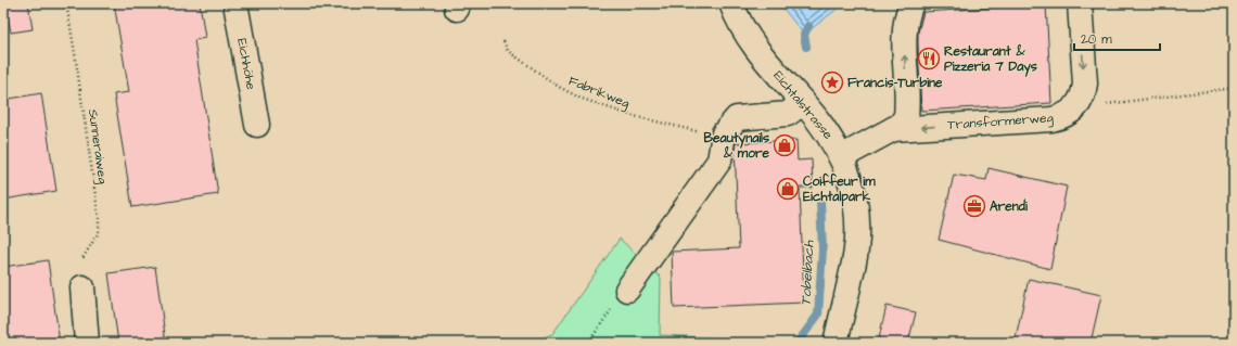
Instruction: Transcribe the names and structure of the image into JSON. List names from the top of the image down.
{
  "streets": {
    "street": ["Eichhöhe", "Eichtalstrasse", "Transformerweg"],
    "path": ["Fabrikweg", "Sunneraiweg"]
  },
  "water": ["Tobelbach"],
  "places": {
    "restaurant": ["Restaurant & Pizzeria 7 Days"],
    "place": ["Francis-Turbine"],
    "shop": ["Beautynails & more", "Coiffeur im Eichtalpark"],
    "office": ["Arendi"]
  },
  "scale_bar": "20 m"
}
